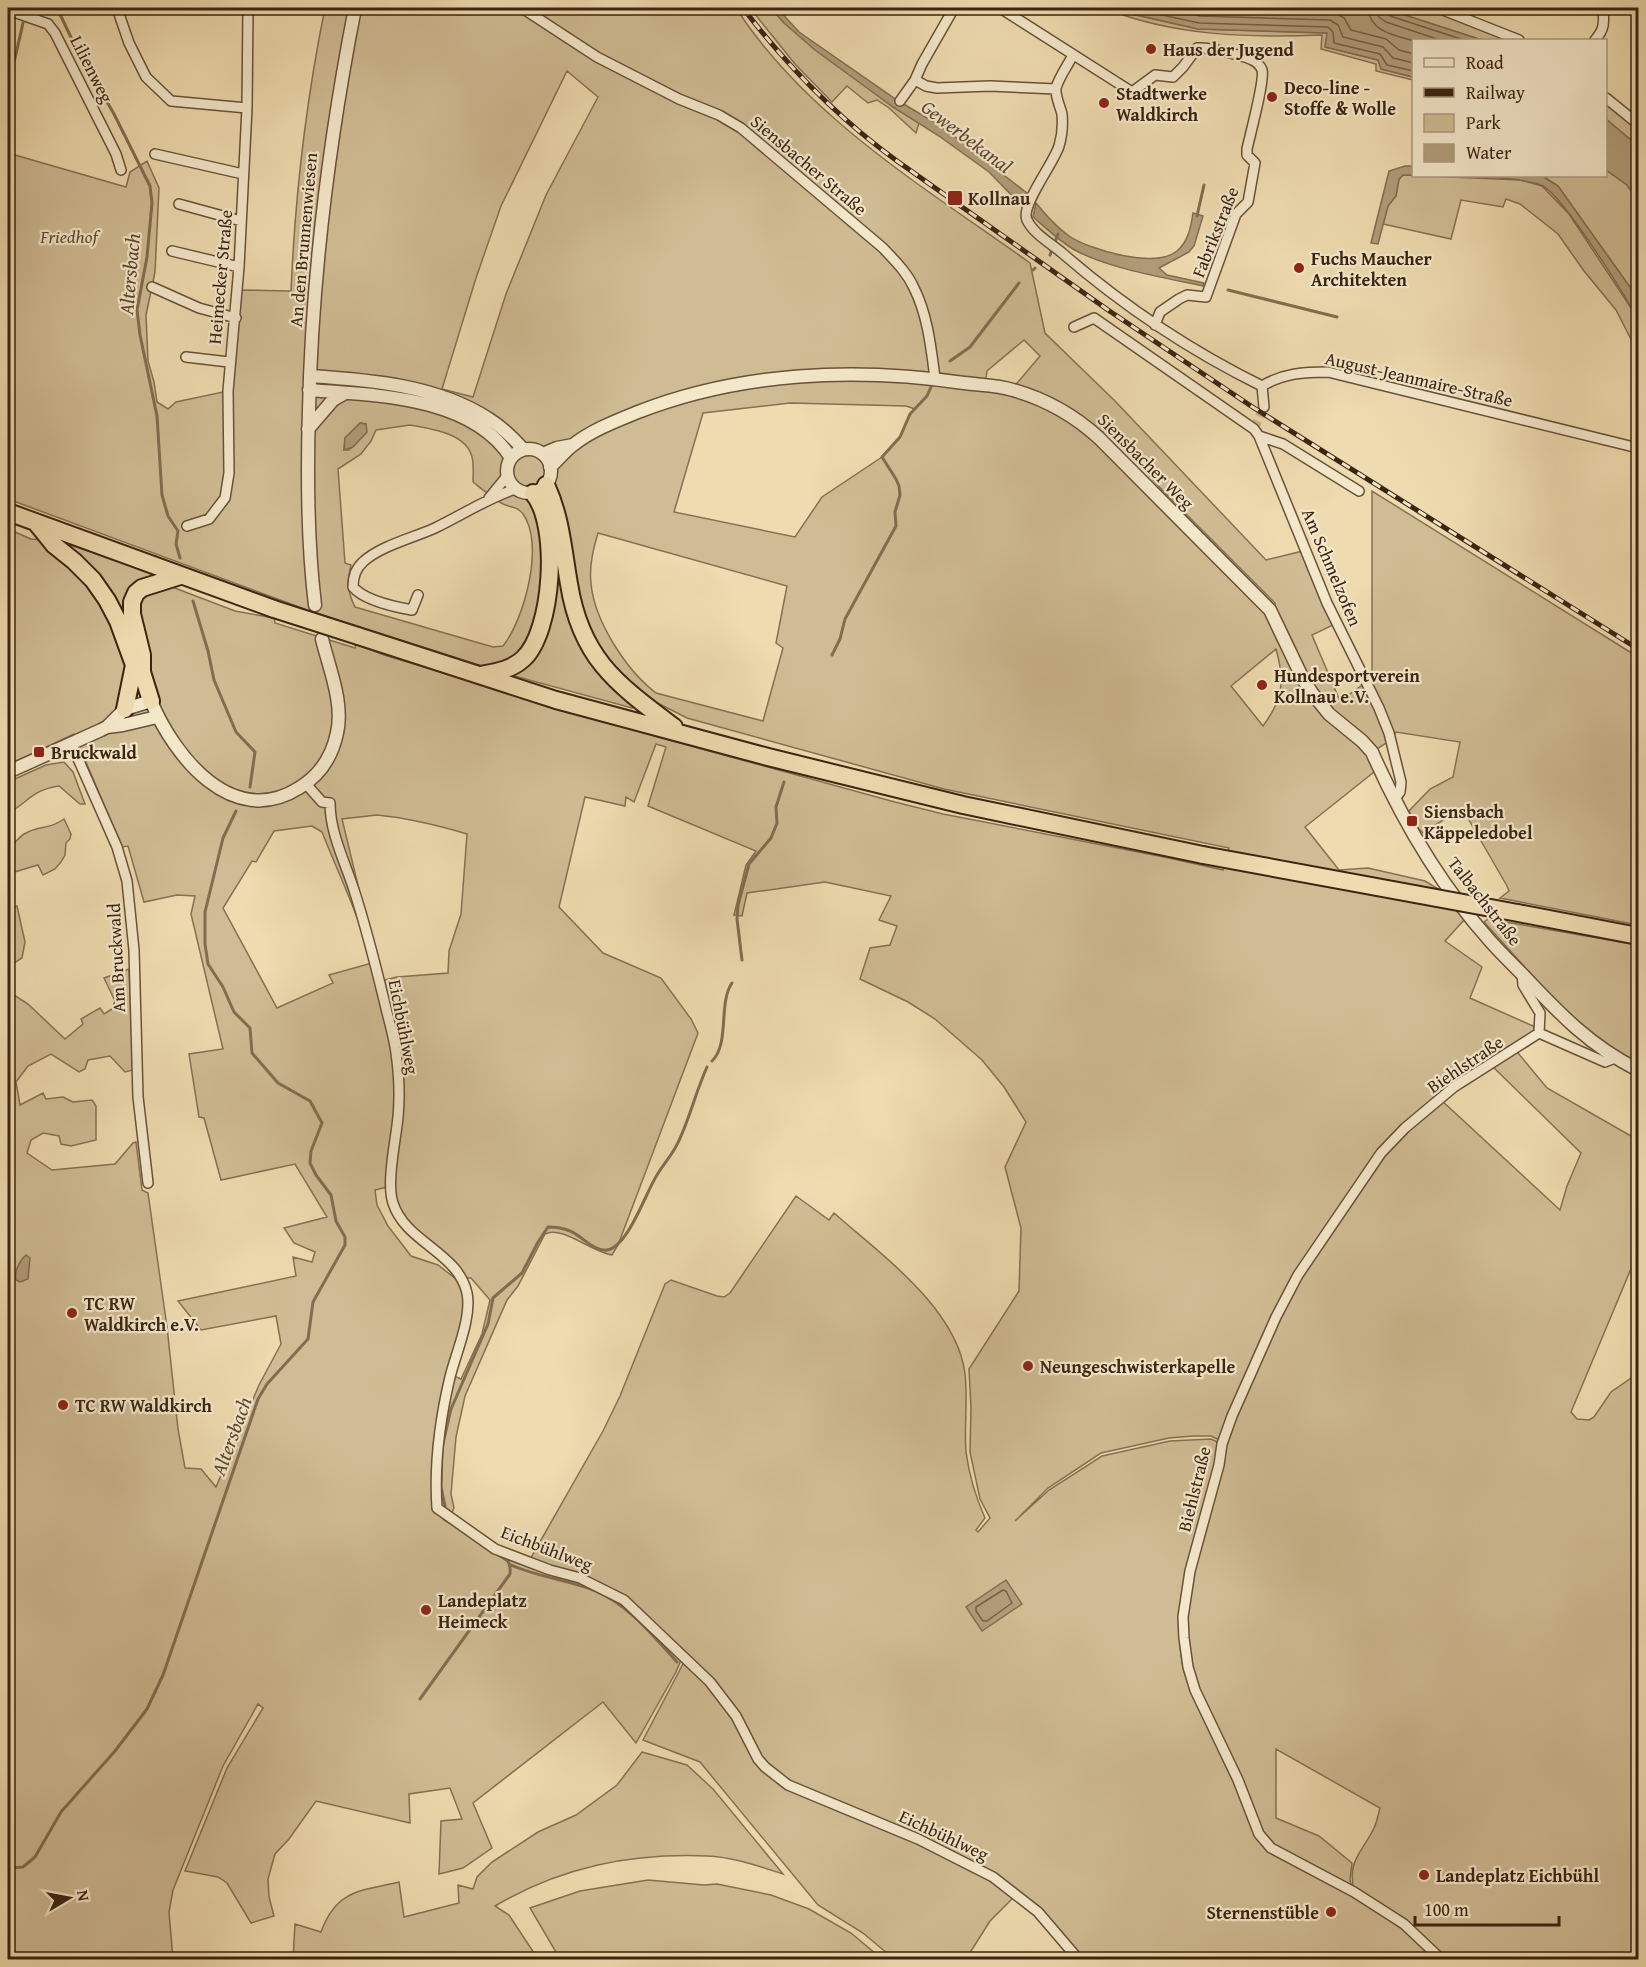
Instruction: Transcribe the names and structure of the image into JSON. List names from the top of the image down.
{
  "streets": {
    "street": [
      "Lilienweg",
      "Siensbacher Straße",
      "Fabrikstraße",
      "An den Brunnenwiesen",
      "Heimecker Straße",
      "August-Jeanmaire-Straße",
      "Siensbacher Weg",
      "Am Schmelzofen",
      "Talbachstraße",
      "Am Bruckwald",
      "Eichbühlweg",
      "Biehlstraße"
    ]
  },
  "crossings": [
    ["Siensbacher Straße", "Siensbacher Weg"],
    ["Siensbacher Weg", "Am Schmelzofen"],
    ["Siensbacher Weg", "Talbachstraße"],
    ["Am Schmelzofen", "Talbachstraße"]
  ],
  "water": ["Gewerbekanal", "Altersbach"],
  "parks": ["Friedhof"],
  "places": {
    "other": [
      "Haus der Jugend",
      "Deco-line - Stoffe & Wolle",
      "Stadtwerke Waldkirch",
      "Fuchs Maucher Architekten",
      "Hundesportverein Kollnau e.V.",
      "TC RW Waldkirch e.V.",
      "Neungeschwisterkapelle",
      "TC RW Waldkirch",
      "Landeplatz Heimeck",
      "Landeplatz Eichbühl",
      "Sternenstüble"
    ],
    "transit": ["Kollnau", "Bruckwald", "Siensbach Käppeledobel"]
  },
  "legend": [
    "Road",
    "Railway",
    "Park",
    "Water"
  ],
  "scale_bar": "100 m",
  "north": "right"
}
